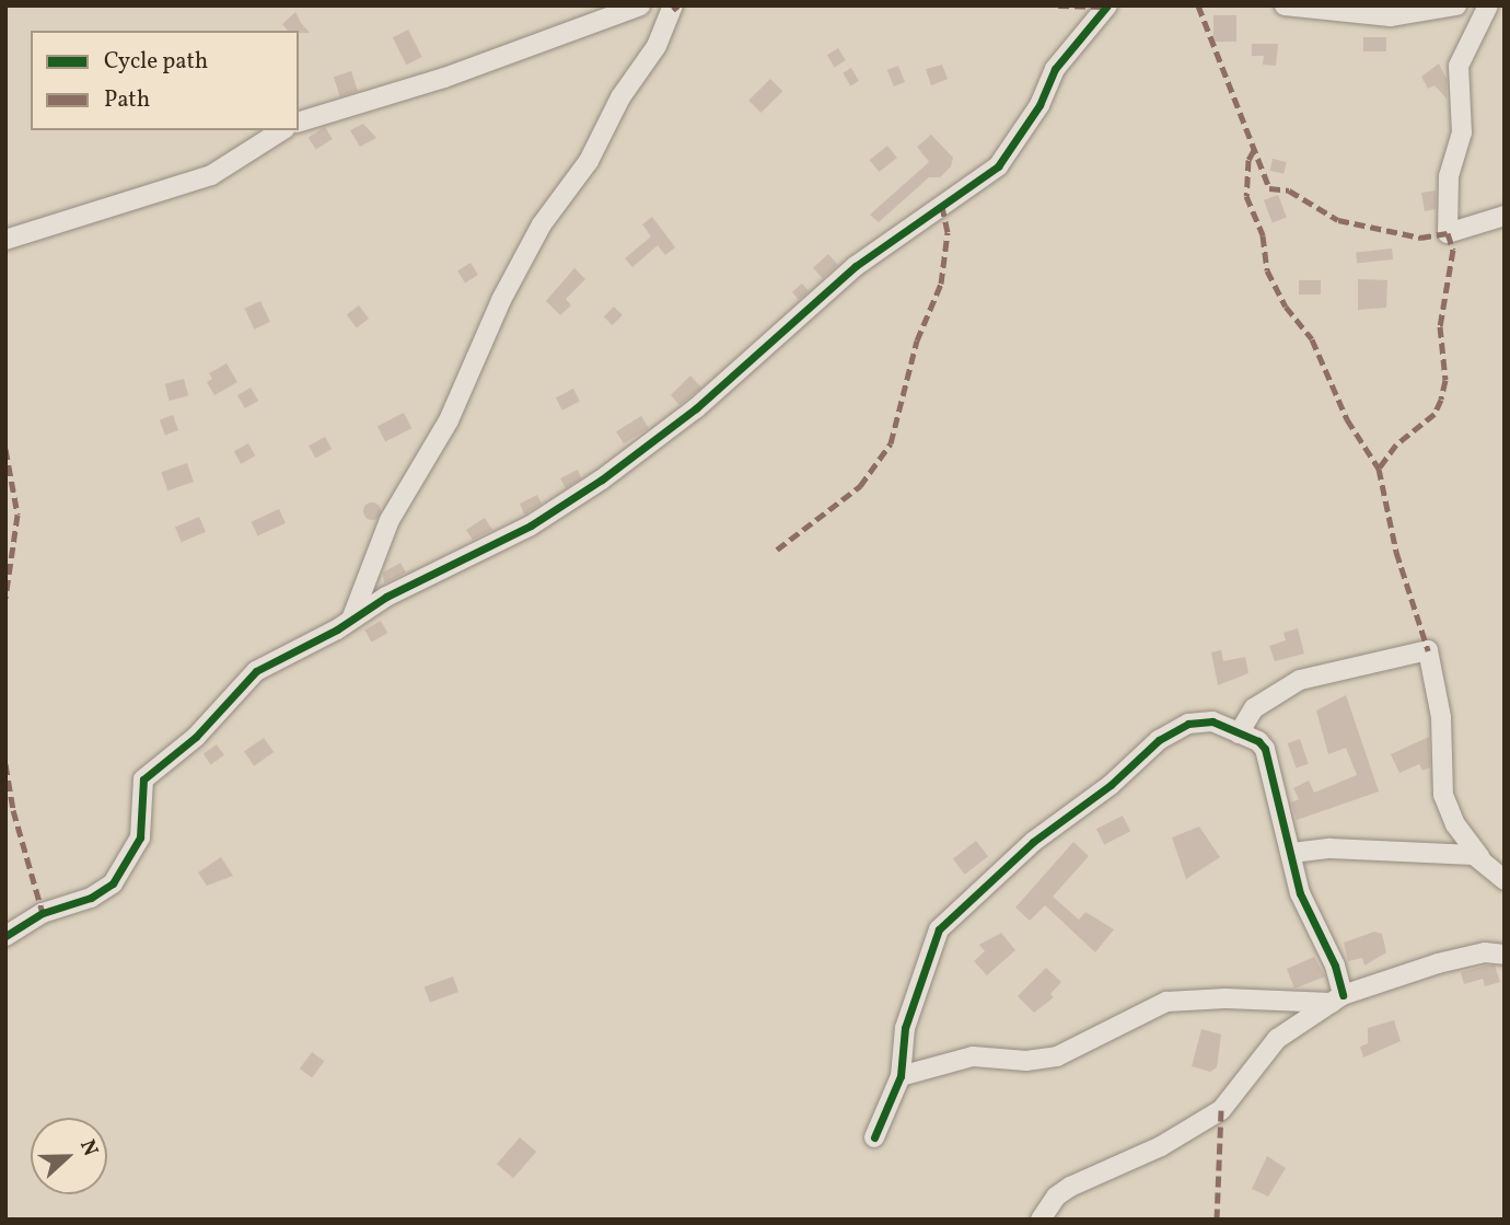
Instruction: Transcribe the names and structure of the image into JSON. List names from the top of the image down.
{
  "legend": ["Cycle path", "Path"],
  "north": "right"
}
